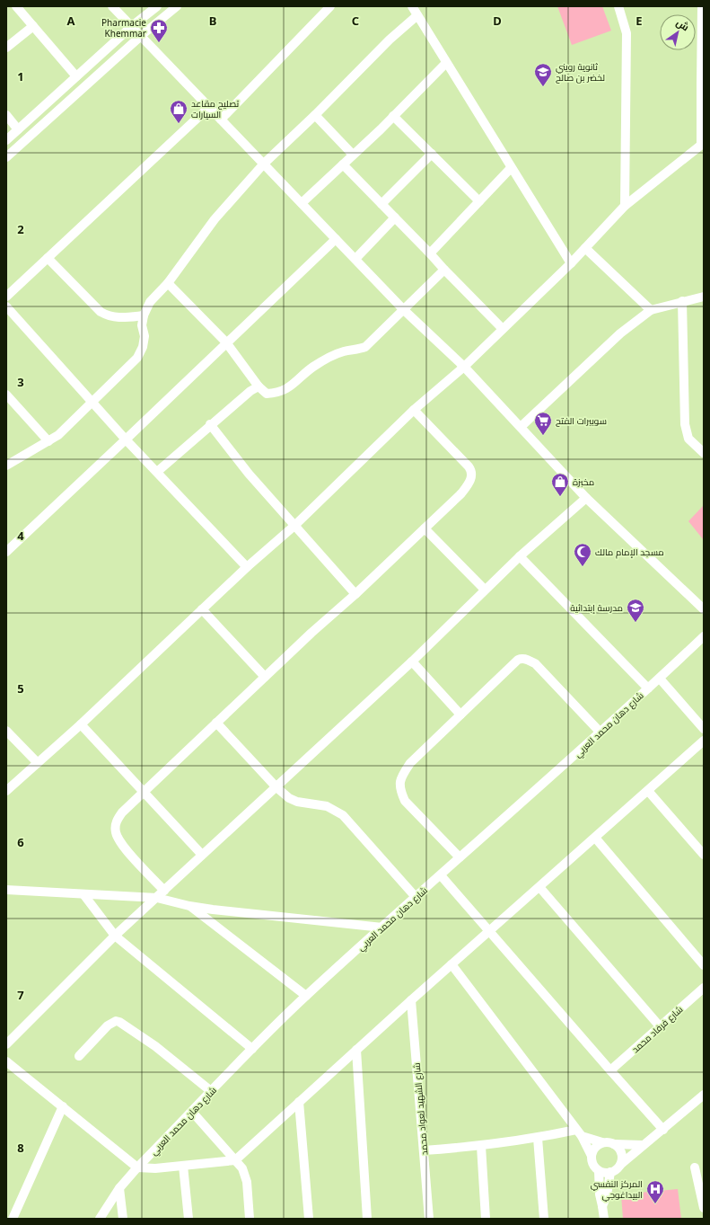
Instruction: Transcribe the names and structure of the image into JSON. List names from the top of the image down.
{
  "streets": {
    "street": ["شارع دهان محمد العربي", "شارع فرفاد محمد", "شارع الشهيد لعواد محمد"]
  },
  "places": {
    "pharmacy": ["Pharmacie Khemmar"],
    "school or university": ["ثانوية رويني لخضر بن صالح", "مدرسة إبتدائية"],
    "shop": ["تصليح مقاعد السيارات", "مخبزة"],
    "supermarket": ["سوبيرات الفتح"],
    "mosque": ["مسجد الإمام مالك"],
    "hospital": ["المركز النفسي البيداغوجي"]
  },
  "north": "top right",
  "grid": {
    "columns": [
      "A",
      "B",
      "C",
      "D",
      "E"
    ],
    "rows": [
      "1",
      "2",
      "3",
      "4",
      "5",
      "6",
      "7",
      "8"
    ]
  }
}
